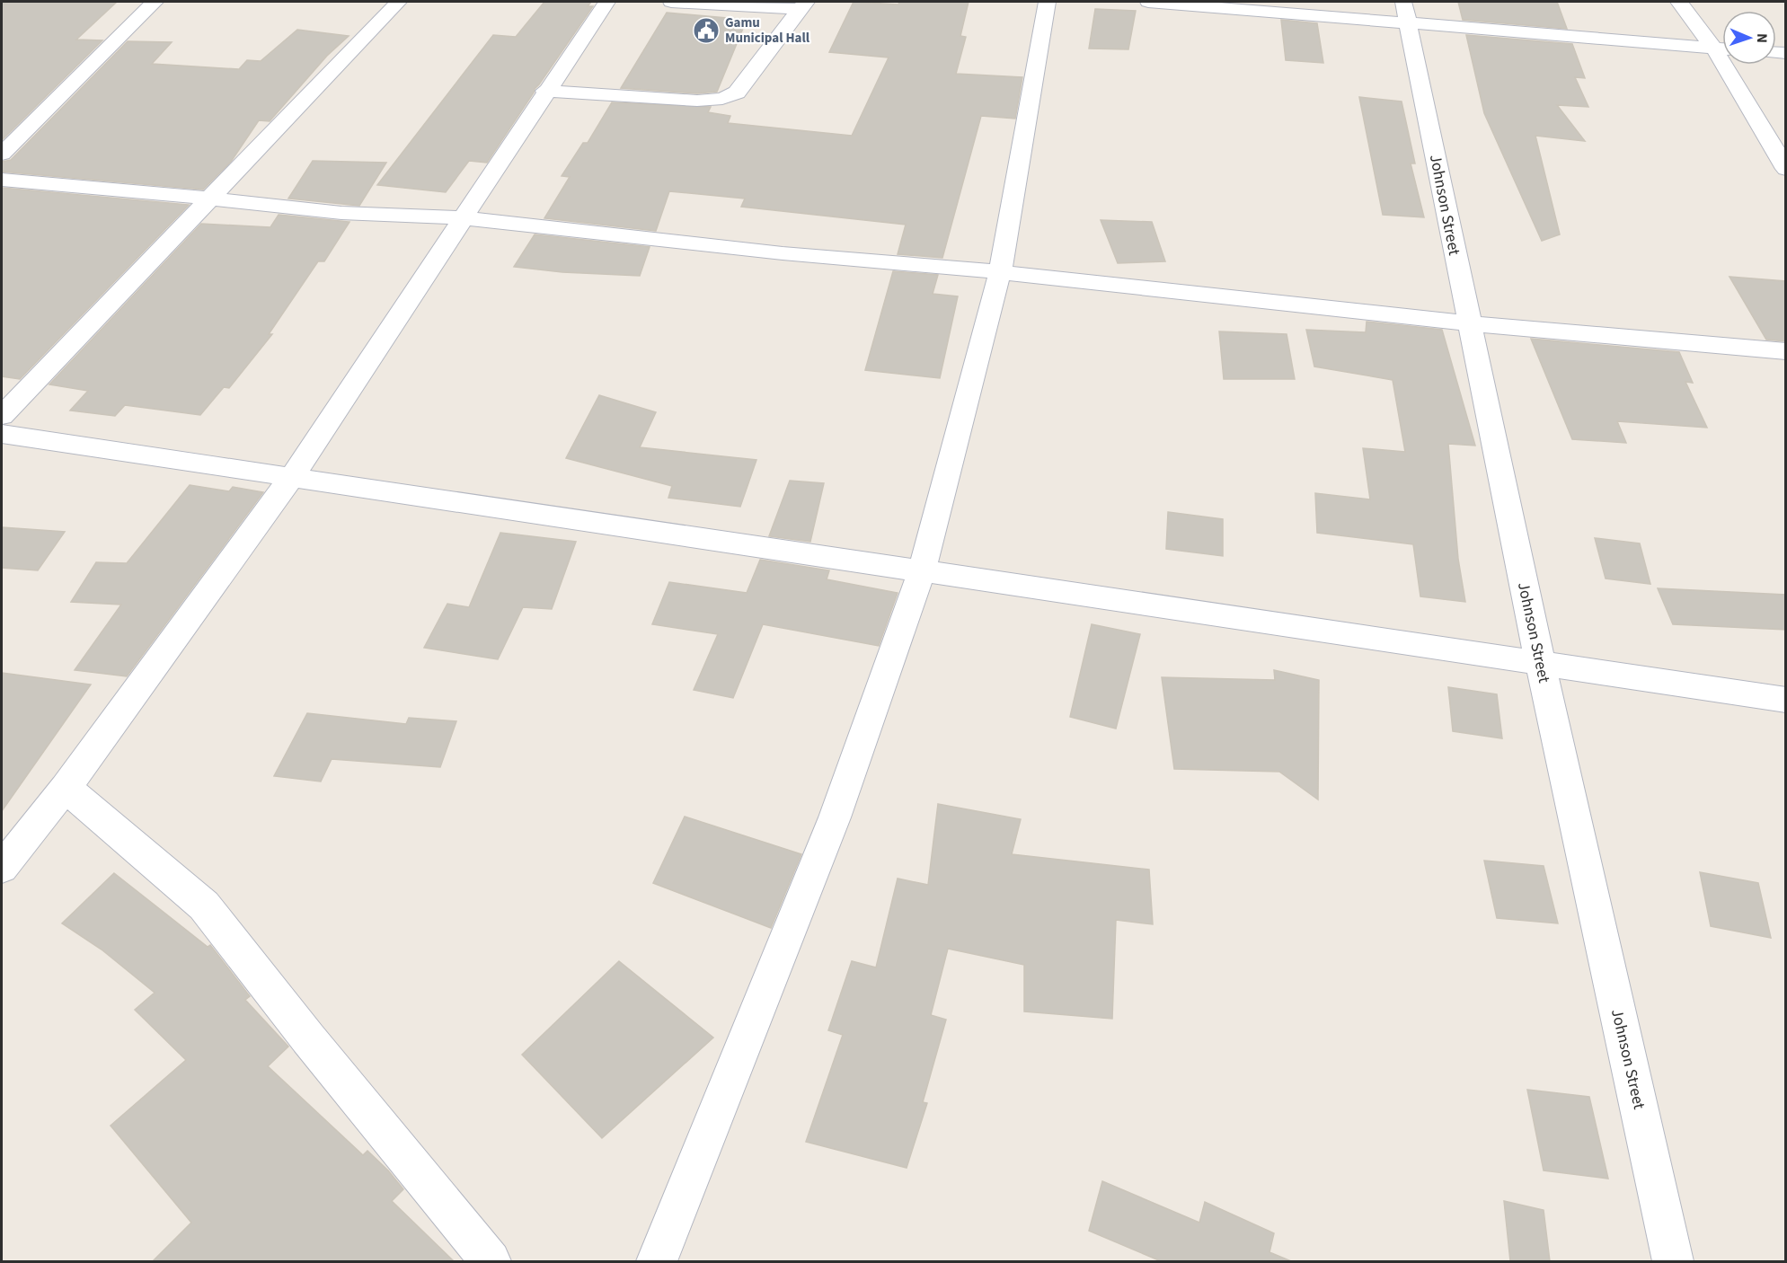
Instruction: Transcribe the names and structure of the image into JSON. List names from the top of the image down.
{
  "streets": {
    "street": ["Johnson Street"]
  },
  "places": {
    "public building": ["Gamu Municipal Hall"]
  },
  "north": "right"
}
